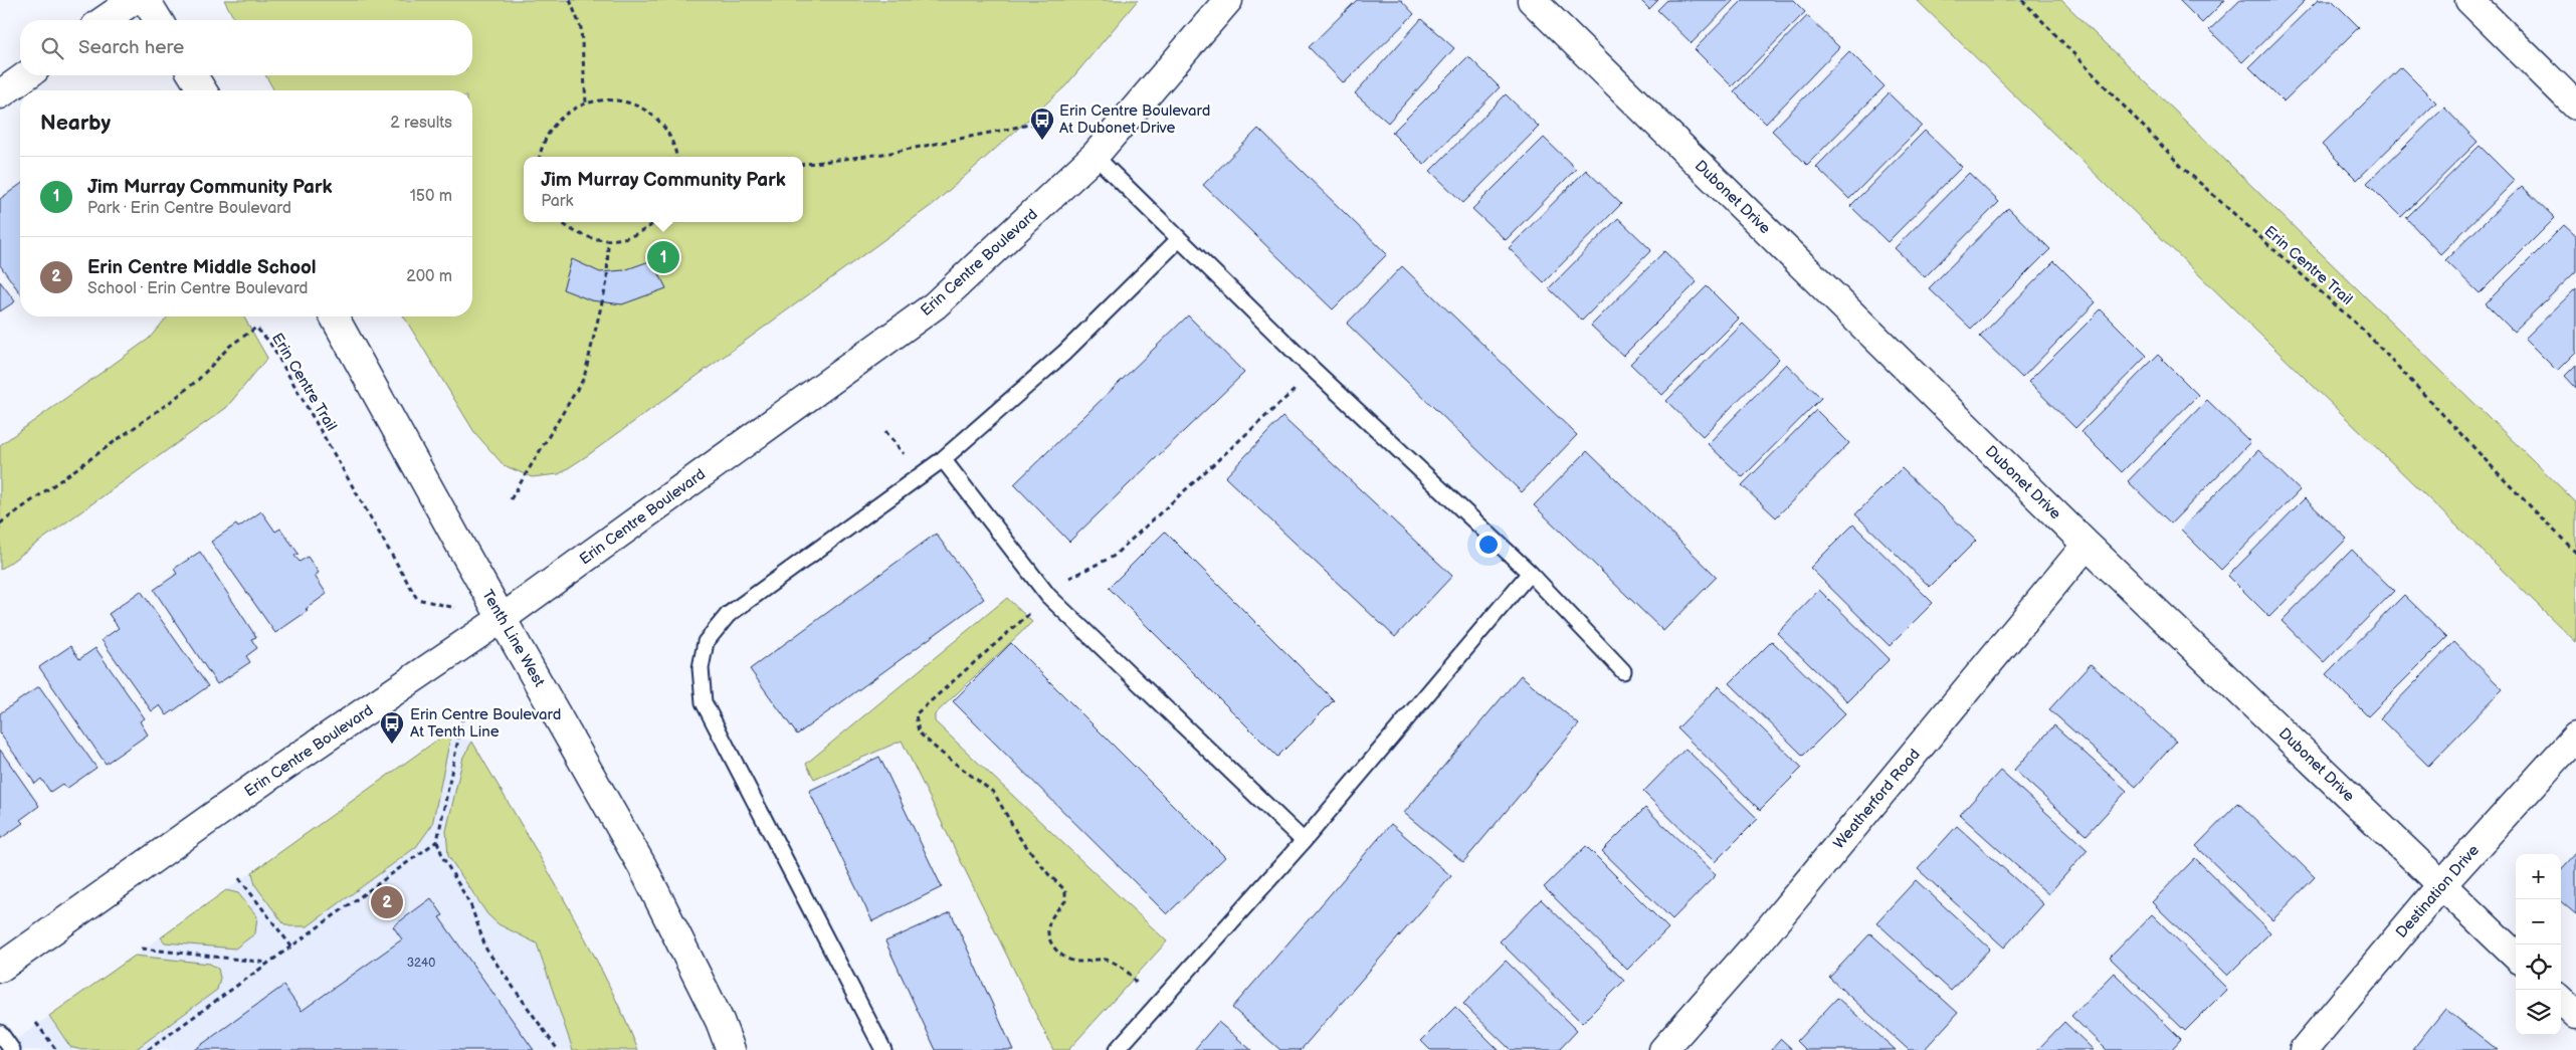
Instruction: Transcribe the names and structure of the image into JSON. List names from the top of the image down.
{
  "streets": {
    "street": [
      "Dubonet Drive",
      "Erin Centre Boulevard",
      "Tenth Line West",
      "Weatherford Road",
      "Destination Drive"
    ],
    "path": ["Erin Centre Trail"]
  },
  "crossings": [
    ["Dubonet Drive", "Weatherford Road"],
    ["Dubonet Drive", "Destination Drive"],
    ["Erin Centre Boulevard", "Tenth Line West"]
  ],
  "places": {
    "bus stop": ["Erin Centre Boulevard At Dubonet Drive", "Erin Centre Boulevard At Tenth Line"]
  },
  "house_numbers": ["3240"],
  "page": {
    "search": "Search here",
    "heading": ["Nearby", "2 results"],
    "list": [
      {
        "mark": "1",
        "name": "Jim Murray Community Park",
        "note": "Park · Erin Centre Boulevard",
        "value": "150 m"
      },
      {
        "mark": "2",
        "name": "Erin Centre Middle School",
        "note": "School · Erin Centre Boulevard",
        "value": "200 m"
      }
    ],
    "popup": ["Jim Murray Community Park", "Park"],
    "pins": ["1", "2"],
    "map_buttons": ["+", "−"]
  }
}
